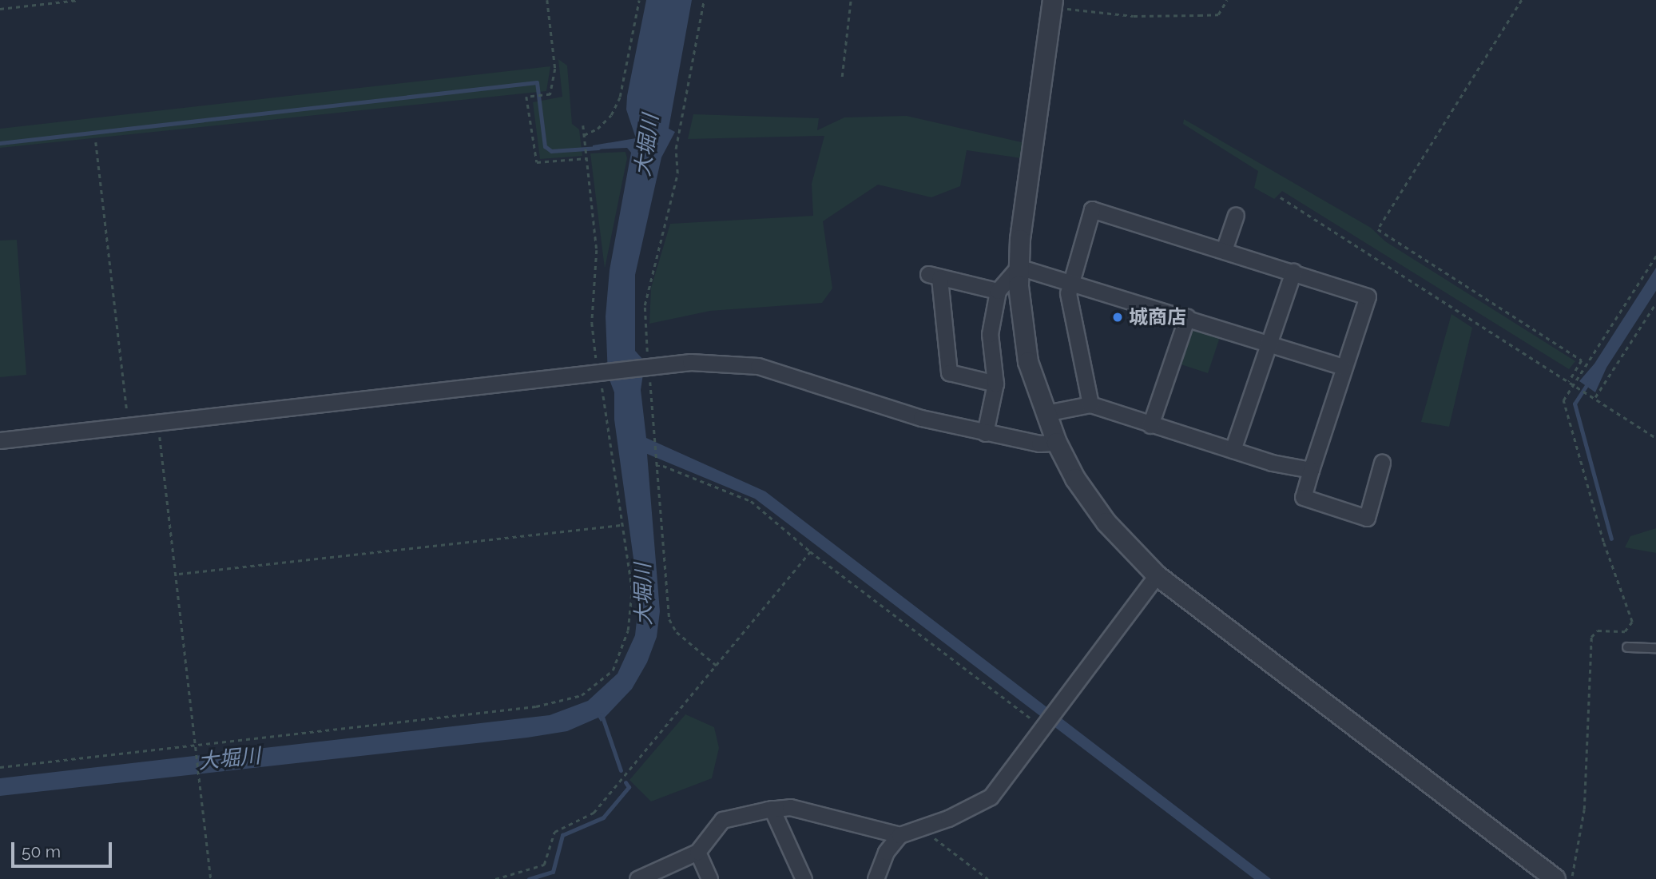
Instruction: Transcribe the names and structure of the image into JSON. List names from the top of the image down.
{
  "water": ["大堀川"],
  "places": ["城商店"],
  "scale_bar": "50 m"
}
